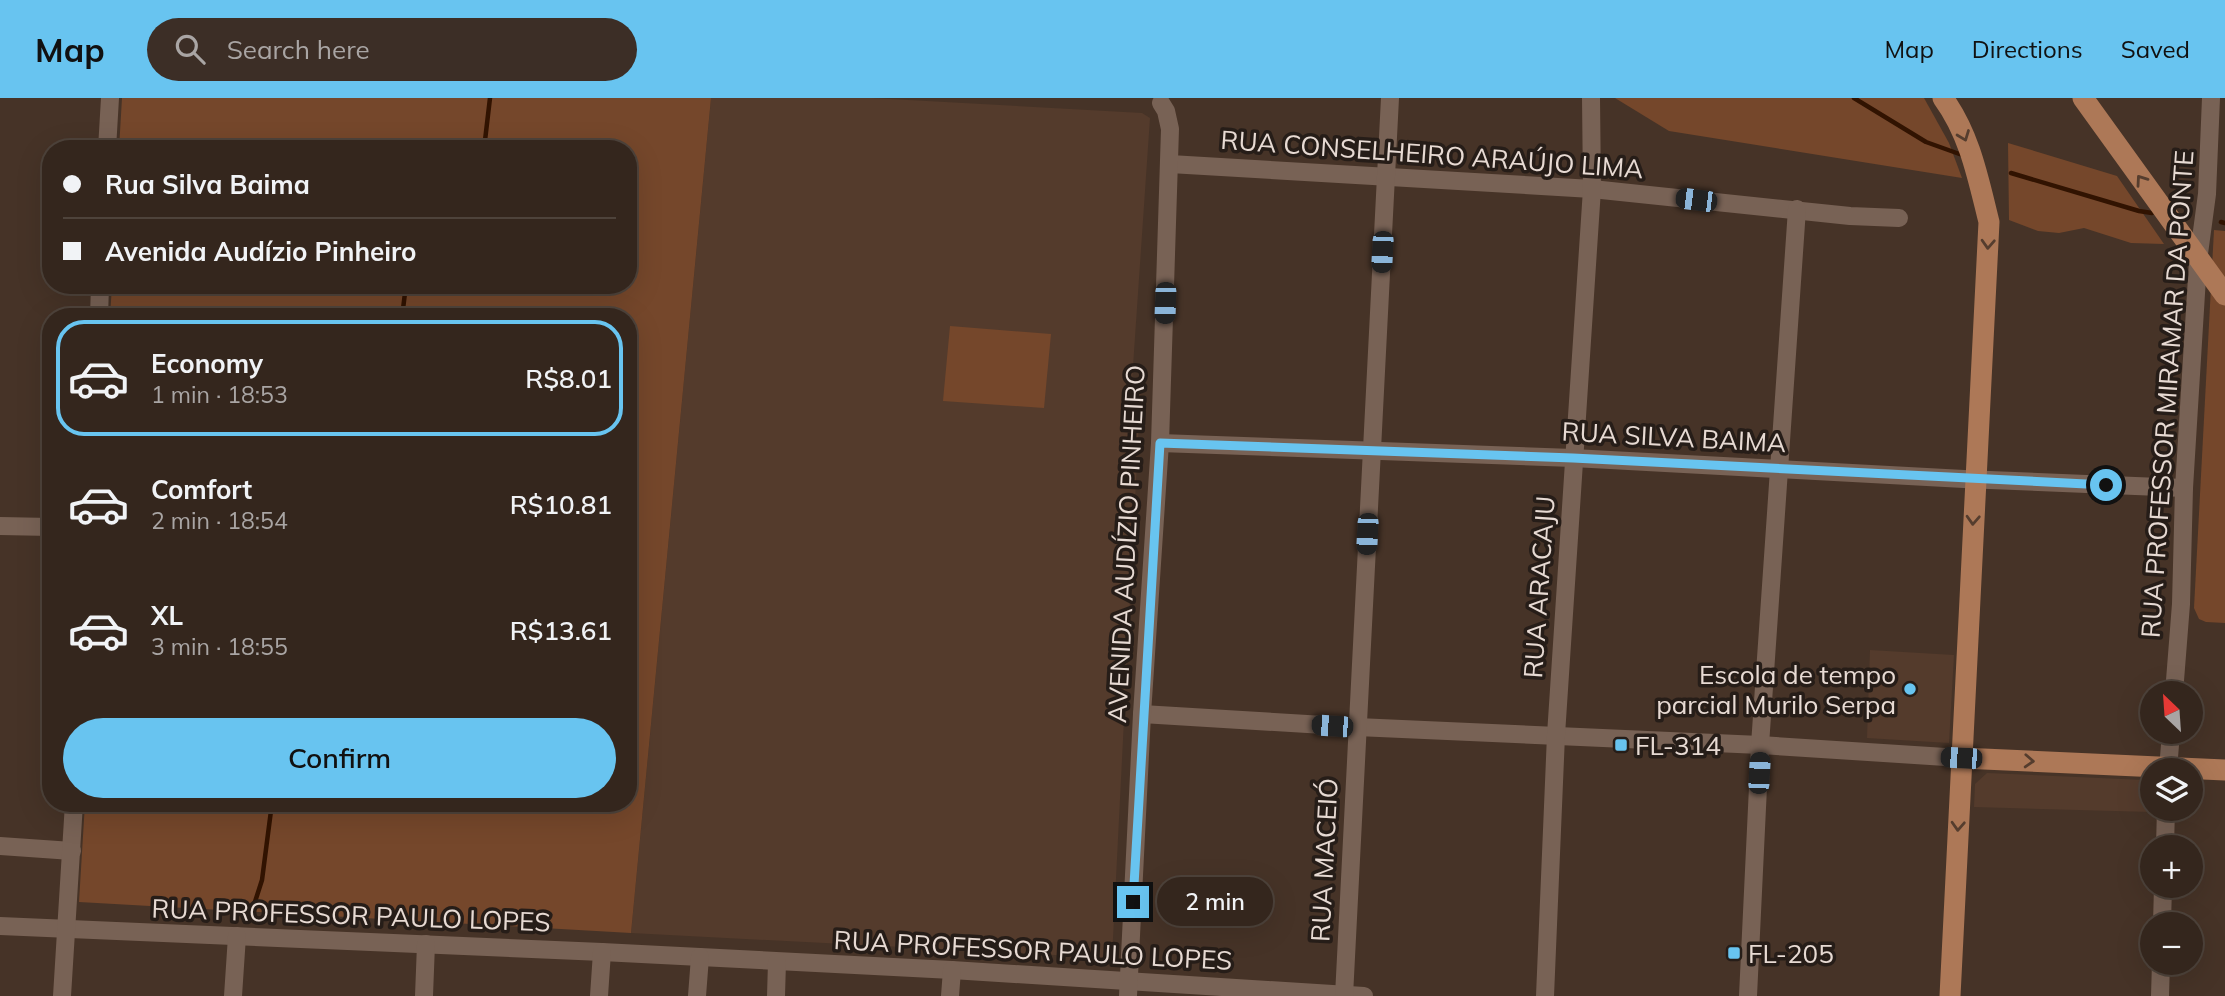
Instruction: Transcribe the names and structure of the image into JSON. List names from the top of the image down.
{
  "streets": {
    "street": [
      "RUA CONSELHEIRO ARAÚJO LIMA",
      "RUA PROFESSOR MIRAMAR DA PONTE",
      "RUA SILVA BAIMA",
      "AVENIDA AUDÍZIO PINHEIRO",
      "RUA ARACAJU",
      "RUA MACEIÓ",
      "RUA PROFESSOR PAULO LOPES"
    ]
  },
  "crossings": [
    ["RUA CONSELHEIRO ARAÚJO LIMA", "AVENIDA AUDÍZIO PINHEIRO"],
    ["RUA CONSELHEIRO ARAÚJO LIMA", "RUA ARACAJU"],
    ["RUA CONSELHEIRO ARAÚJO LIMA", "RUA MACEIÓ"],
    ["RUA PROFESSOR MIRAMAR DA PONTE", "RUA SILVA BAIMA"],
    ["RUA SILVA BAIMA", "AVENIDA AUDÍZIO PINHEIRO"],
    ["RUA SILVA BAIMA", "RUA ARACAJU"],
    ["RUA SILVA BAIMA", "RUA MACEIÓ"],
    ["AVENIDA AUDÍZIO PINHEIRO", "RUA PROFESSOR PAULO LOPES"],
    ["RUA MACEIÓ", "RUA PROFESSOR PAULO LOPES"]
  ],
  "places": {
    "other": ["Escola de tempo parcial Murilo Serpa"],
    "transit": ["FL-314", "FL-205"]
  },
  "north": "top left",
  "page": {
    "header": "Map",
    "search": "Search here",
    "nav": ["Map", "Directions", "Saved"],
    "banner": ["Rua Silva Baima", "Avenida Audízio Pinheiro"],
    "list": [
      {
        "name": "Economy",
        "note": "1 min · 18:53",
        "value": "R$8.01"
      },
      {
        "name": "Comfort",
        "note": "2 min · 18:54",
        "value": "R$10.81"
      },
      {
        "name": "XL",
        "note": "3 min · 18:55",
        "value": "R$13.61"
      }
    ],
    "map_buttons": ["+", "−"],
    "buttons": "Confirm",
    "bubble": "2 min"
  }
}
